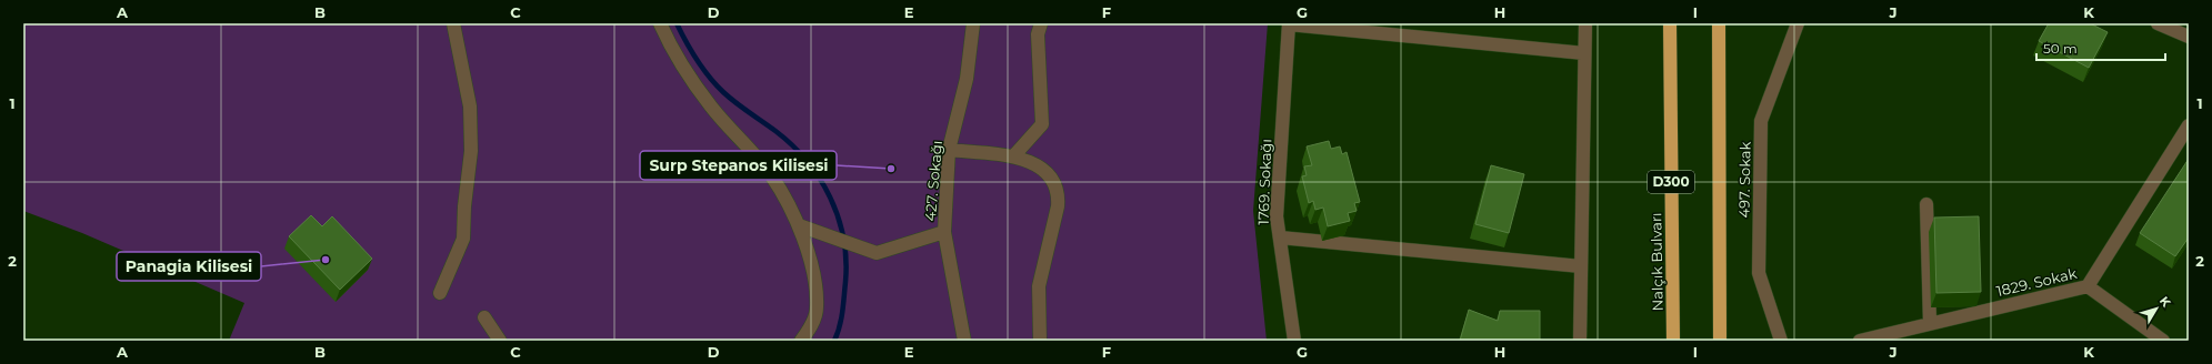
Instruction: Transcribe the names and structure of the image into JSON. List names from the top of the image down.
{
  "streets": {
    "highway": ["D300", "Nalçık Bulvarı"],
    "street": [
      "497. Sokak",
      "427. Sokağı",
      "1769. Sokağı",
      "1829. Sokak"
    ]
  },
  "places": ["Surp Stepanos Kilisesi", "Panagia Kilisesi"],
  "scale_bar": "50 m",
  "north": "top right",
  "grid": {
    "columns": [
      "A",
      "B",
      "C",
      "D",
      "E",
      "F",
      "G",
      "H",
      "I",
      "J",
      "K"
    ],
    "rows": ["1", "2"]
  }
}
